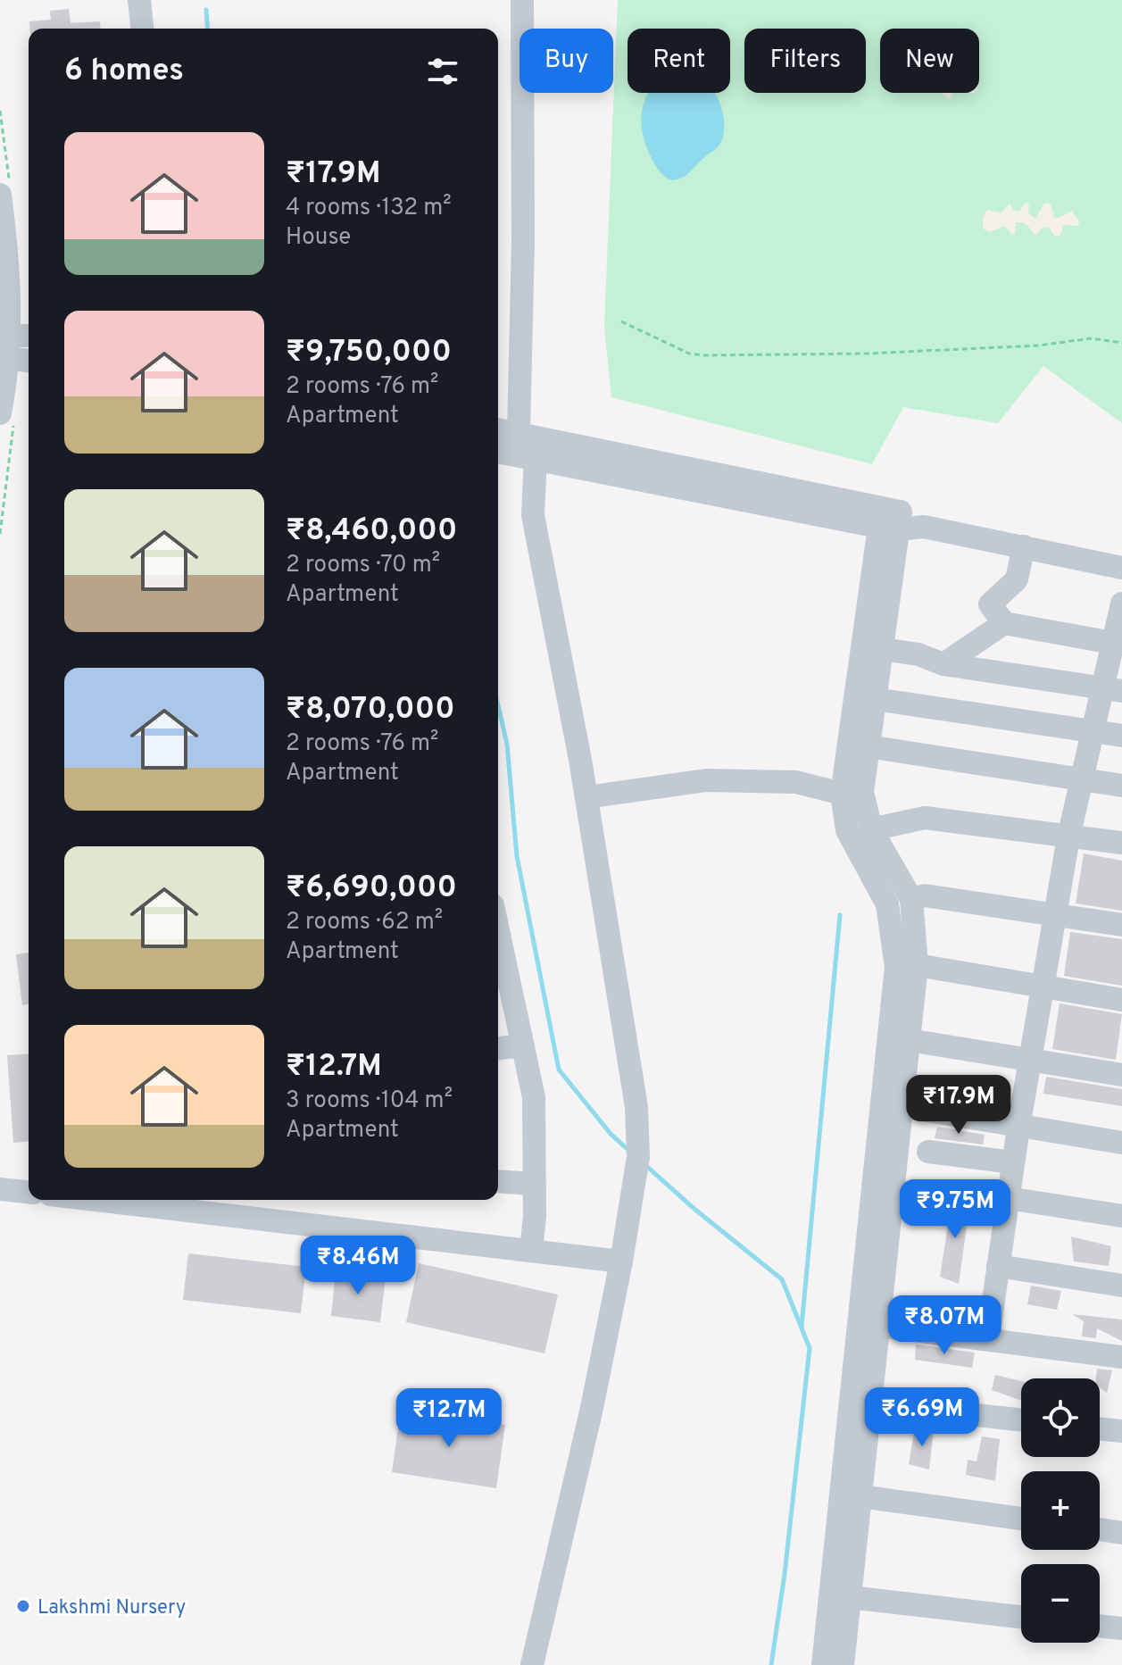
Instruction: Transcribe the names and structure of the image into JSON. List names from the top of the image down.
{
  "places": ["Lakshmi Nursery"],
  "page": {
    "chip": [
      "Buy",
      "Rent",
      "Filters",
      "New"
    ],
    "heading": "6 homes",
    "list": [
      {
        "name": "₹17.9M",
        "note": "4 rooms · 132 m² · House"
      },
      {
        "name": "₹9,750,000",
        "note": "2 rooms · 76 m² · Apartment"
      },
      {
        "name": "₹8,460,000",
        "note": "2 rooms · 70 m² · Apartment"
      },
      {
        "name": "₹8,070,000",
        "note": "2 rooms · 76 m² · Apartment"
      },
      {
        "name": "₹6,690,000",
        "note": "2 rooms · 62 m² · Apartment"
      },
      {
        "name": "₹12.7M",
        "note": "3 rooms · 104 m² · Apartment"
      }
    ],
    "price": [
      "₹17.9M",
      "₹9.75M",
      "₹8.46M",
      "₹8.07M",
      "₹6.69M",
      "₹12.7M"
    ],
    "map_buttons": ["+", "−"]
  }
}
